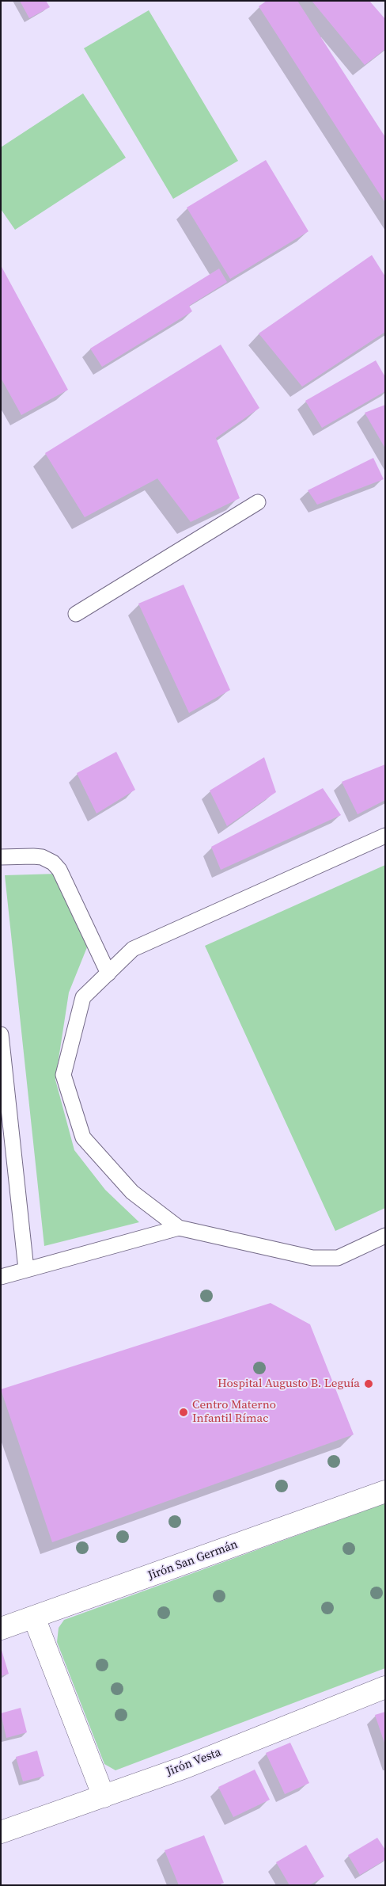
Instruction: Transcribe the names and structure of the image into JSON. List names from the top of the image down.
{
  "streets": {
    "street": ["Jirón San Germán", "Jirón Vesta"]
  },
  "places": ["Hospital Augusto B. Leguía", "Centro Materno Infantil Rímac"]
}
